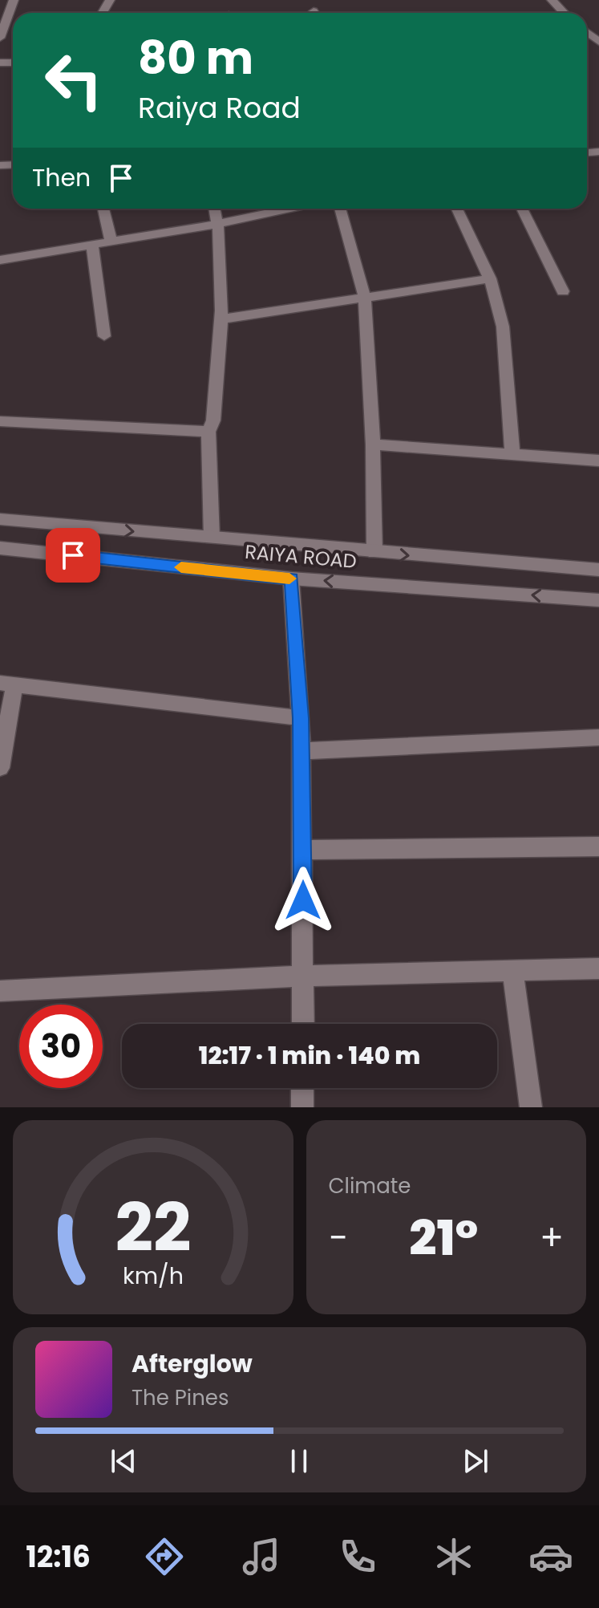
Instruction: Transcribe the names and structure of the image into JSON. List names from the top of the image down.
{
  "streets": {
    "street": ["RAIYA ROAD"]
  },
  "page": {
    "turn": ["80 m", "Raiya Road"],
    "then": "Then",
    "limit": "30",
    "trip": "12:17 · 1 min · 140 m",
    "tile": "Climate",
    "heat": ["−", "21°", "+"],
    "song": ["Afterglow", "The Pines"],
    "tabs": "12:16",
    "gauge": ["22", "km/h"]
  }
}
